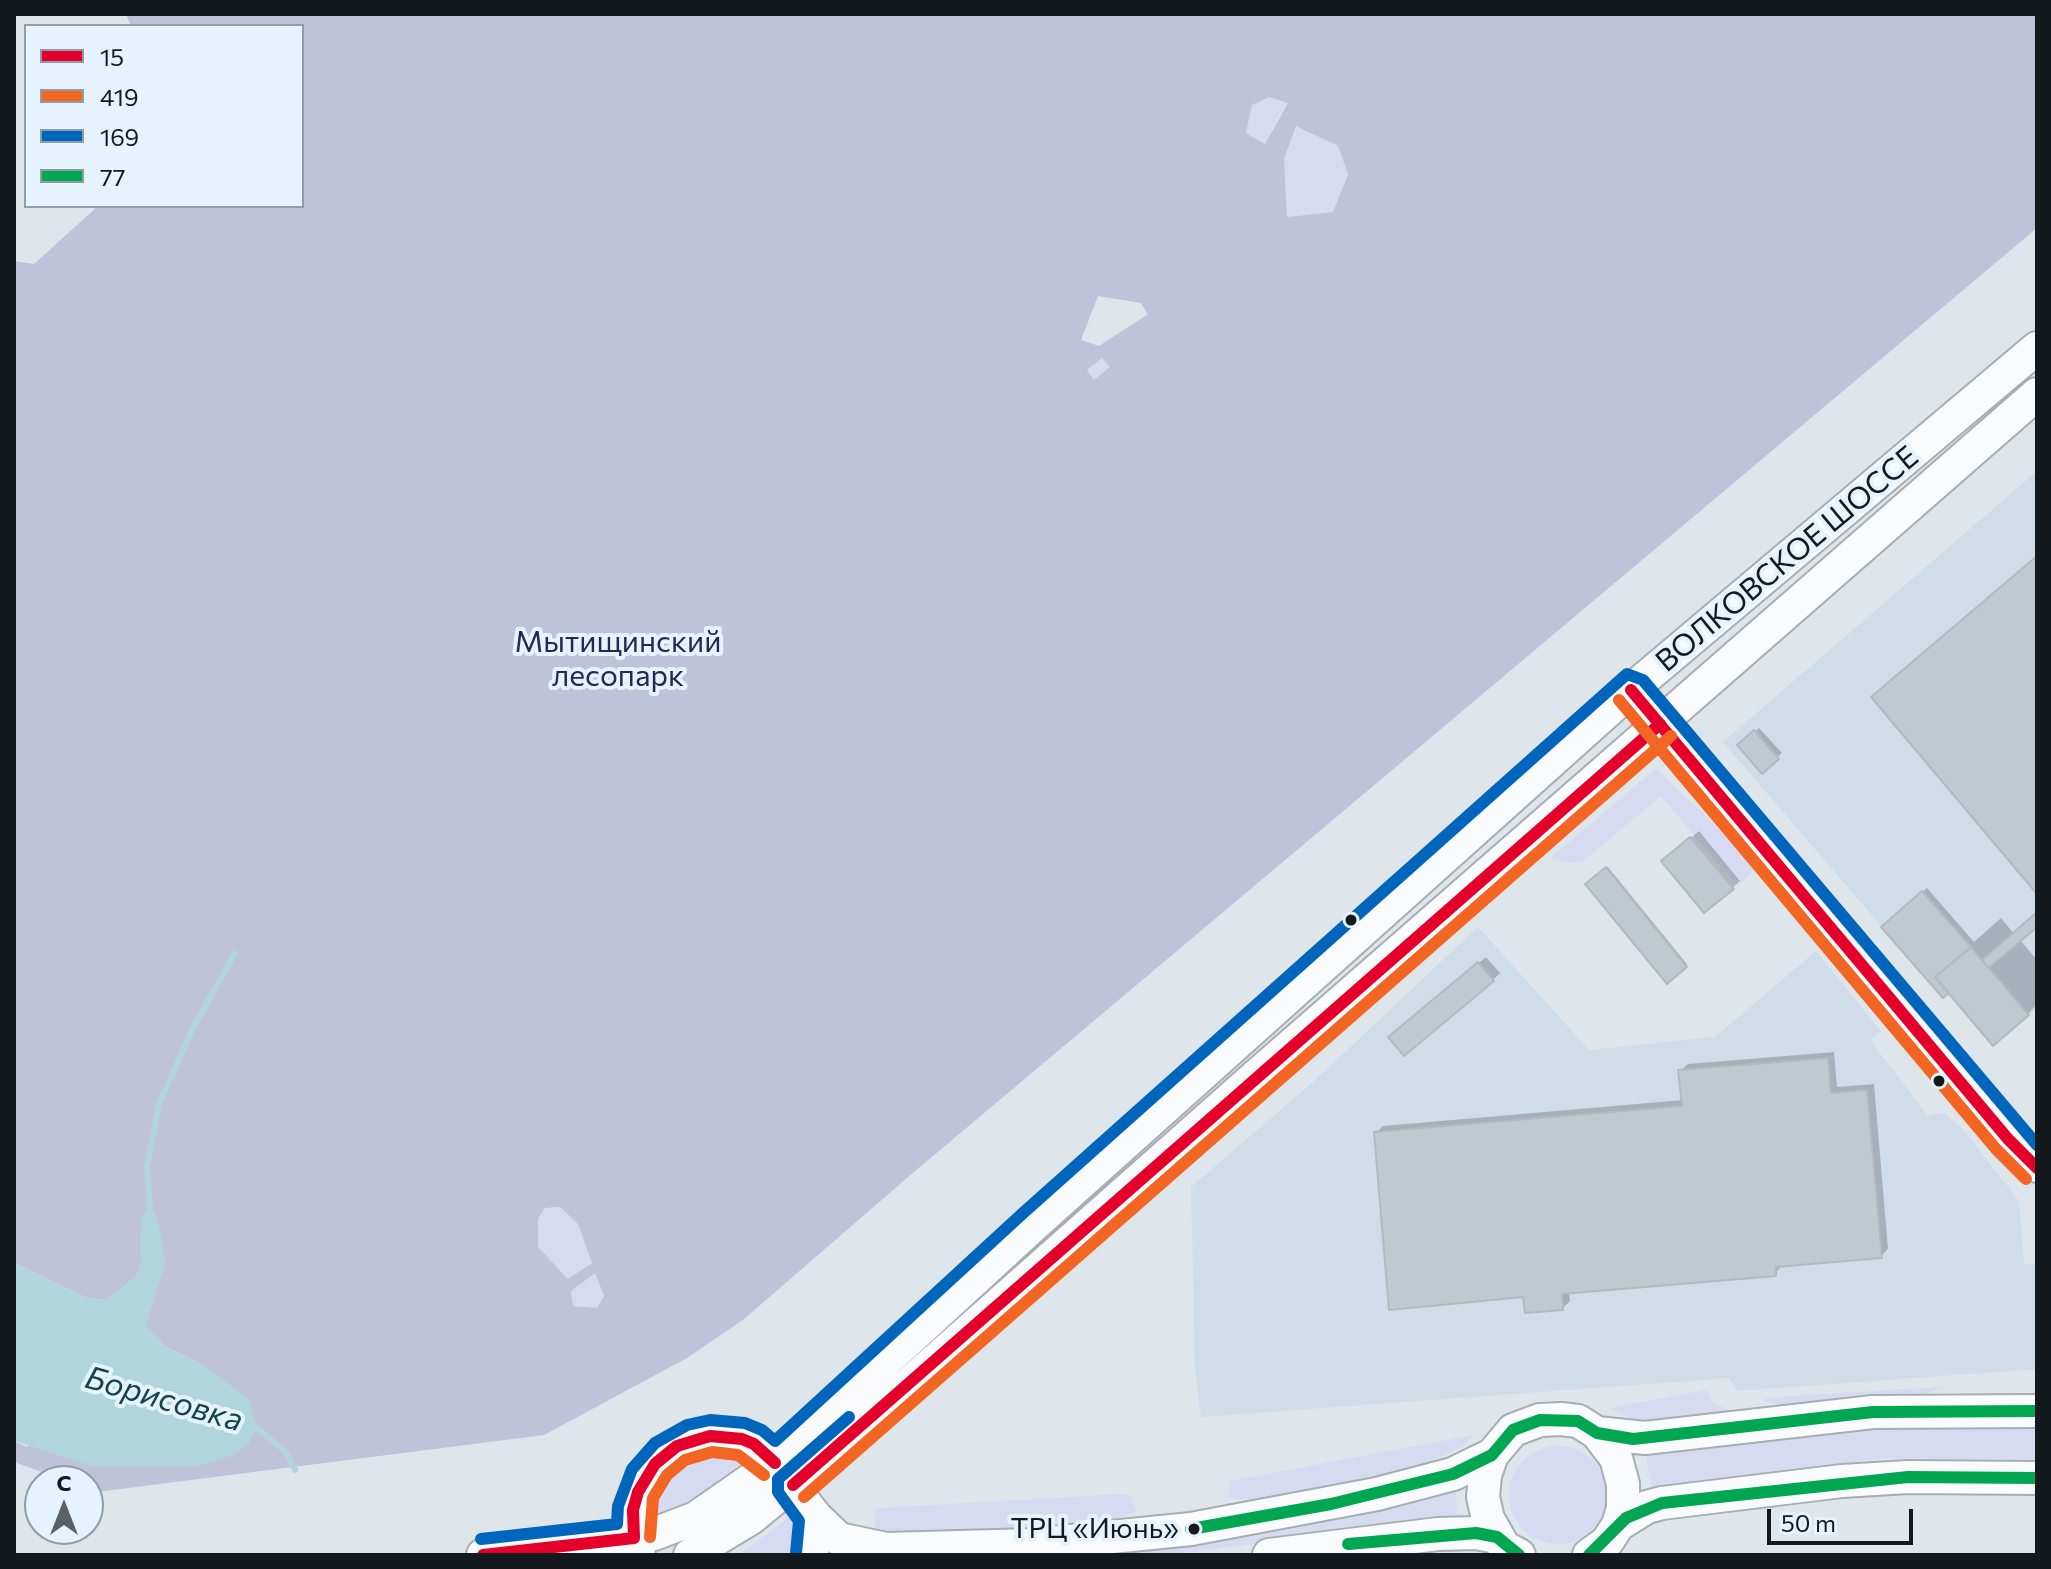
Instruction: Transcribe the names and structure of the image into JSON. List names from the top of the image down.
{
  "streets": {
    "main road": ["ВОЛКОВСКОЕ ШОССЕ"]
  },
  "water": ["Борисовка"],
  "parks": ["Мытищинский лесопарк"],
  "places": ["ТРЦ «Июнь»"],
  "lines": [
    "transit line 169",
    "transit line 15",
    "transit line 419",
    "transit line 77"
  ],
  "legend": [
    "15",
    "419",
    "169",
    "77"
  ],
  "scale_bar": "50 m",
  "north": "top"
}
